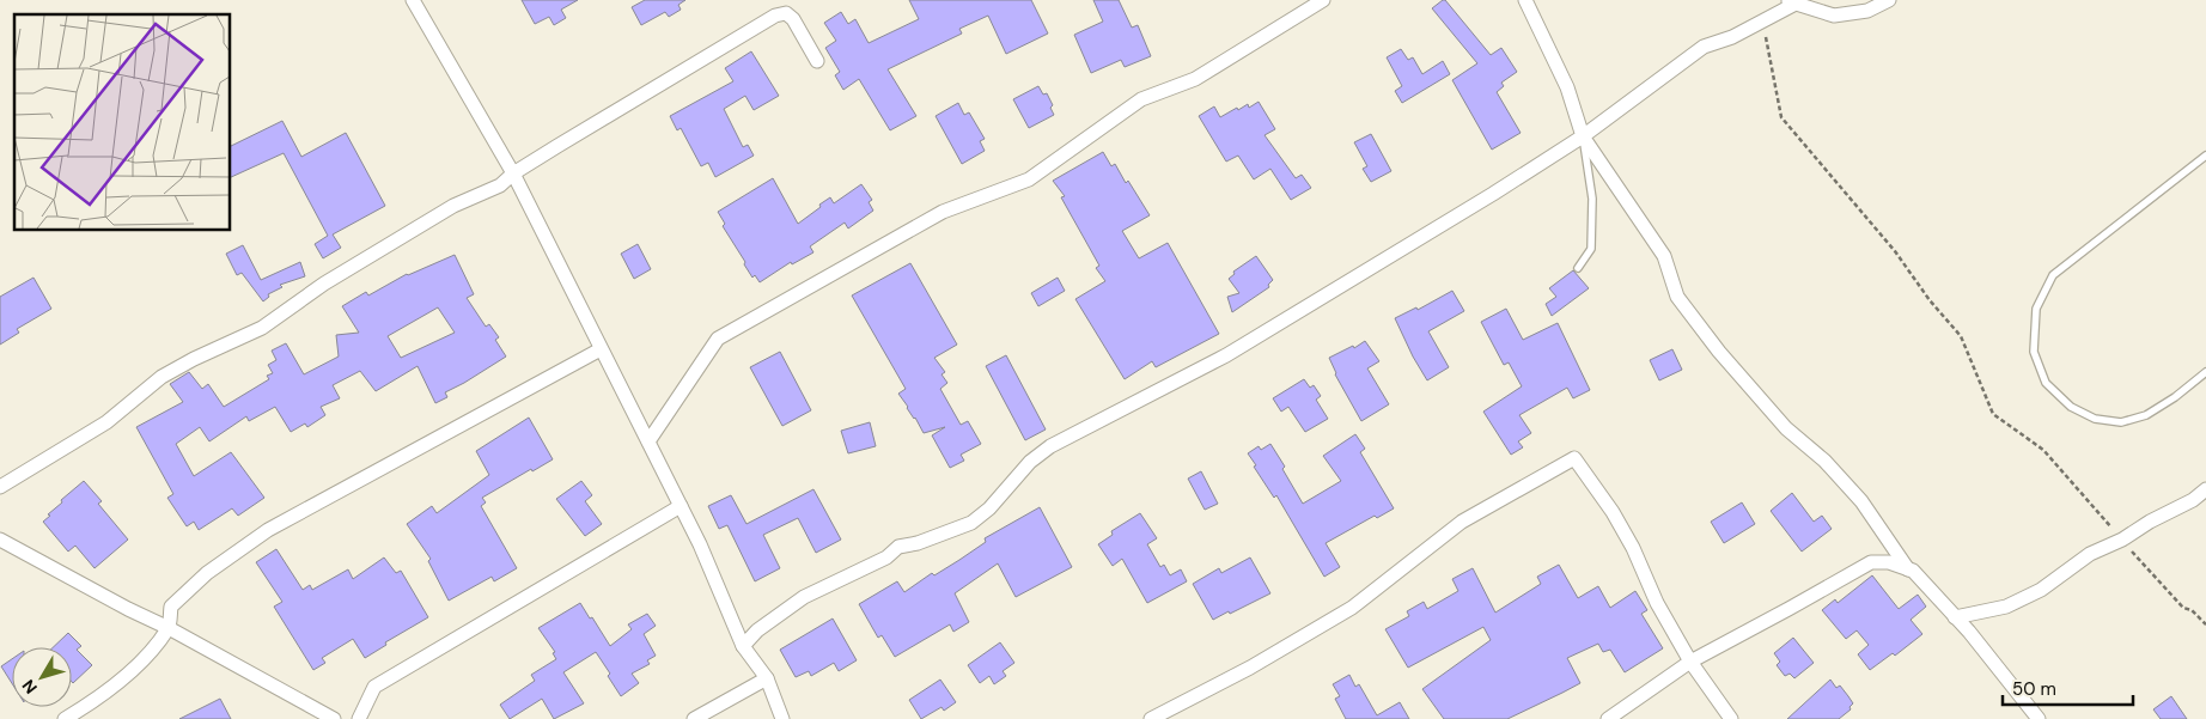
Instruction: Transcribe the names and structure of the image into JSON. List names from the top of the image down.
{
  "scale_bar": "50 m",
  "north": "bottom left"
}
